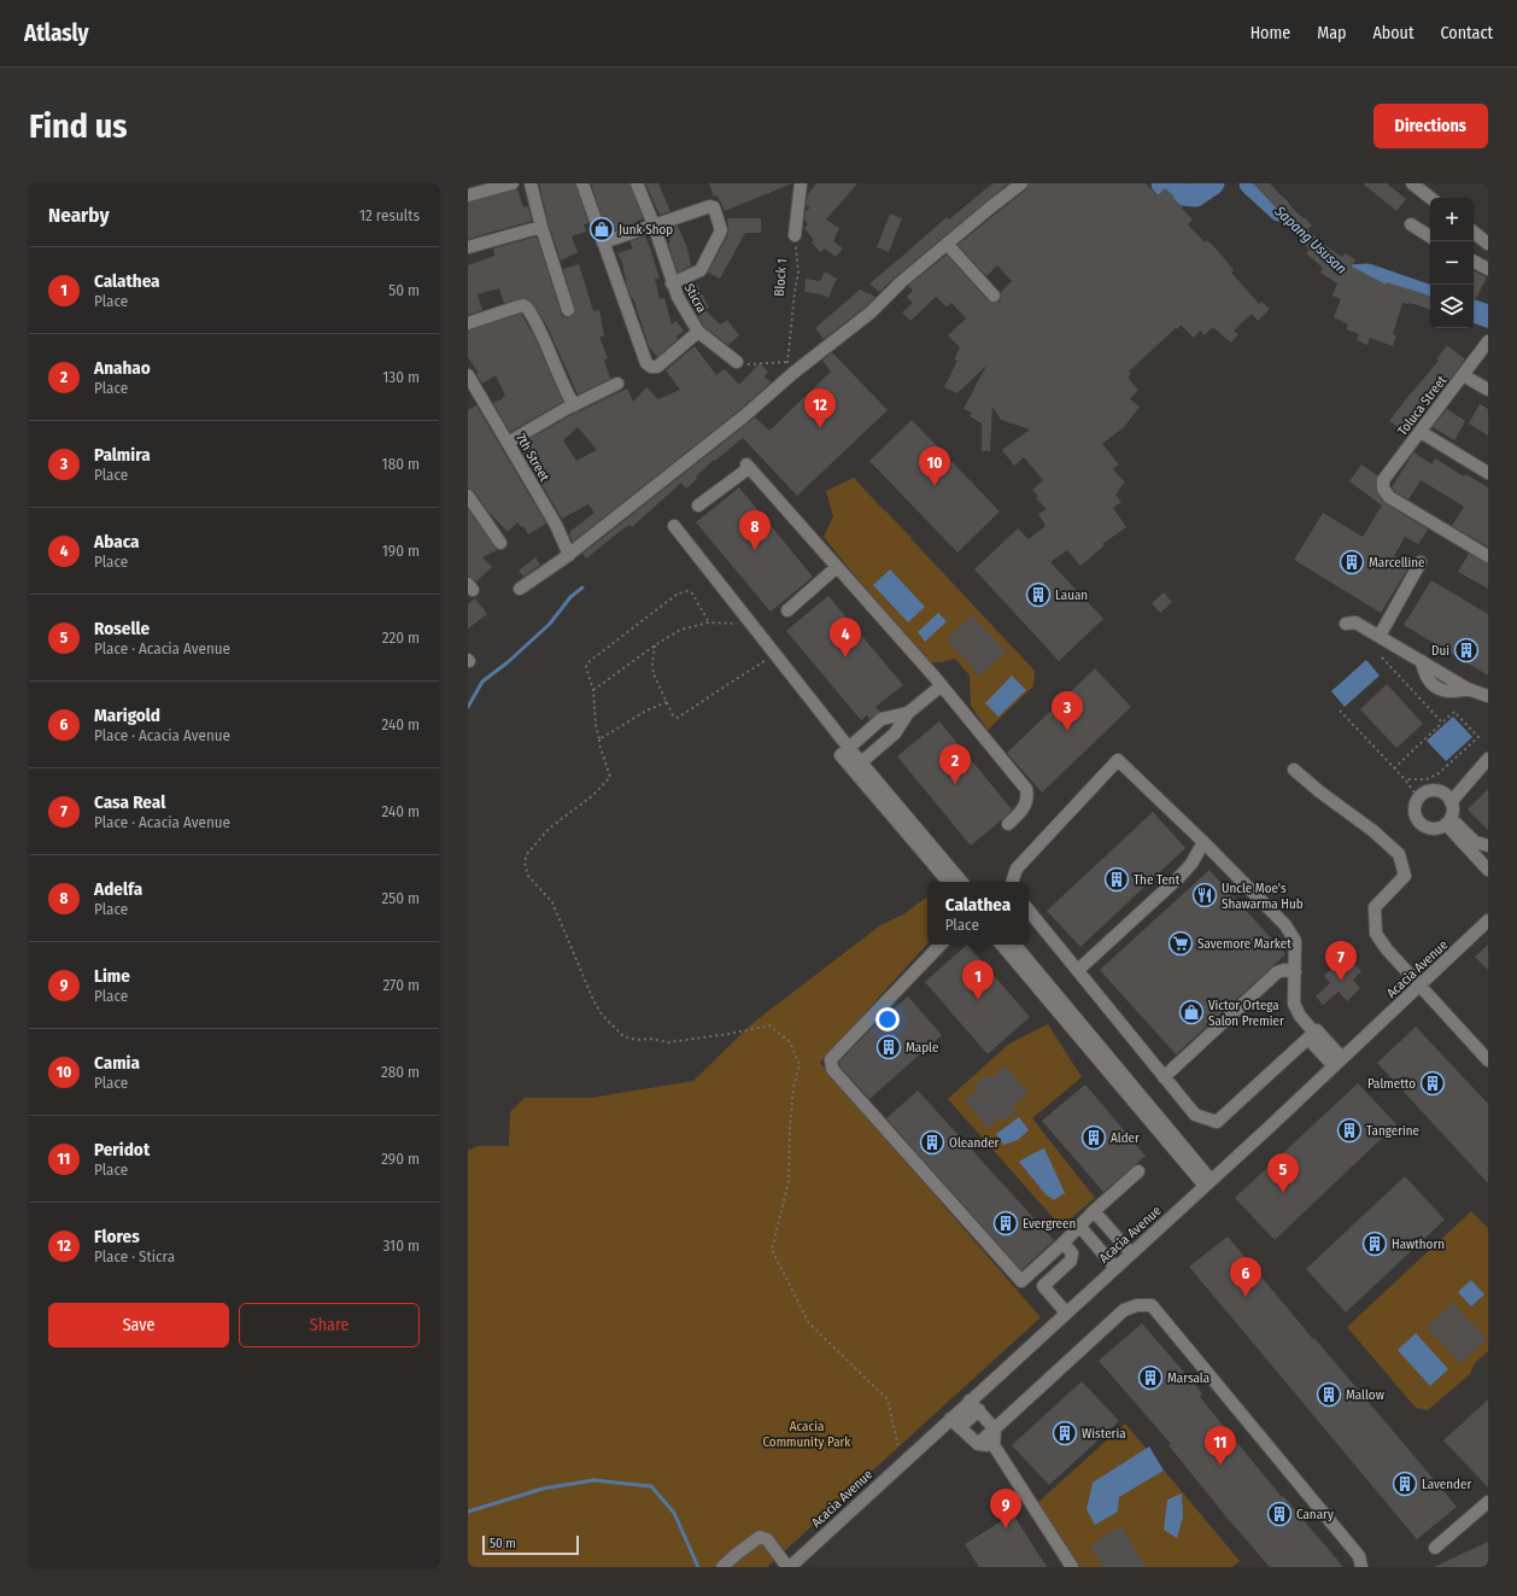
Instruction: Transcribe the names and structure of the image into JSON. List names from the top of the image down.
{
  "streets": {
    "street": [
      "Sticra",
      "Toluca Street",
      "7th Street",
      "Acacia Avenue"
    ],
    "path": ["Block 1"]
  },
  "water": ["Sapang Ususan"],
  "parks": ["Acacia Community Park"],
  "places": {
    "shop": ["Junk Shop", "Victor Ortega Salon Premier"],
    "building": [
      "Marcelline",
      "Lauan",
      "Dui",
      "The Tent",
      "Maple",
      "Palmetto",
      "Tangerine",
      "Alder",
      "Oleander",
      "Evergreen",
      "Hawthorn",
      "Marsala",
      "Mallow",
      "Wisteria",
      "Lavender",
      "Canary"
    ],
    "restaurant": ["Uncle Moe's Shawarma Hub"],
    "supermarket": ["Savemore Market"]
  },
  "scale_bar": "50 m",
  "page": {
    "header": "Atlasly",
    "nav": [
      "Home",
      "Map",
      "About",
      "Contact"
    ],
    "buttons": [
      "Directions",
      ["Save", "Share"]
    ],
    "title": "Find us",
    "heading": ["Nearby", "12 results"],
    "map_buttons": ["+", "−"],
    "list": [
      {
        "mark": "1",
        "name": "Calathea",
        "note": "Place",
        "value": "50 m"
      },
      {
        "mark": "2",
        "name": "Anahao",
        "note": "Place",
        "value": "130 m"
      },
      {
        "mark": "3",
        "name": "Palmira",
        "note": "Place",
        "value": "180 m"
      },
      {
        "mark": "4",
        "name": "Abaca",
        "note": "Place",
        "value": "190 m"
      },
      {
        "mark": "5",
        "name": "Roselle",
        "note": "Place · Acacia Avenue",
        "value": "220 m"
      },
      {
        "mark": "6",
        "name": "Marigold",
        "note": "Place · Acacia Avenue",
        "value": "240 m"
      },
      {
        "mark": "7",
        "name": "Casa Real",
        "note": "Place · Acacia Avenue",
        "value": "240 m"
      },
      {
        "mark": "8",
        "name": "Adelfa",
        "note": "Place",
        "value": "250 m"
      },
      {
        "mark": "9",
        "name": "Lime",
        "note": "Place",
        "value": "270 m"
      },
      {
        "mark": "10",
        "name": "Camia",
        "note": "Place",
        "value": "280 m"
      },
      {
        "mark": "11",
        "name": "Peridot",
        "note": "Place",
        "value": "290 m"
      },
      {
        "mark": "12",
        "name": "Flores",
        "note": "Place · Sticra",
        "value": "310 m"
      }
    ],
    "pins": [
      "12",
      "10",
      "8",
      "4",
      "3",
      "2",
      "7",
      "1",
      "5",
      "6",
      "11",
      "9"
    ],
    "popup": ["Calathea", "Place"],
    "scale": "50 m"
  }
}
